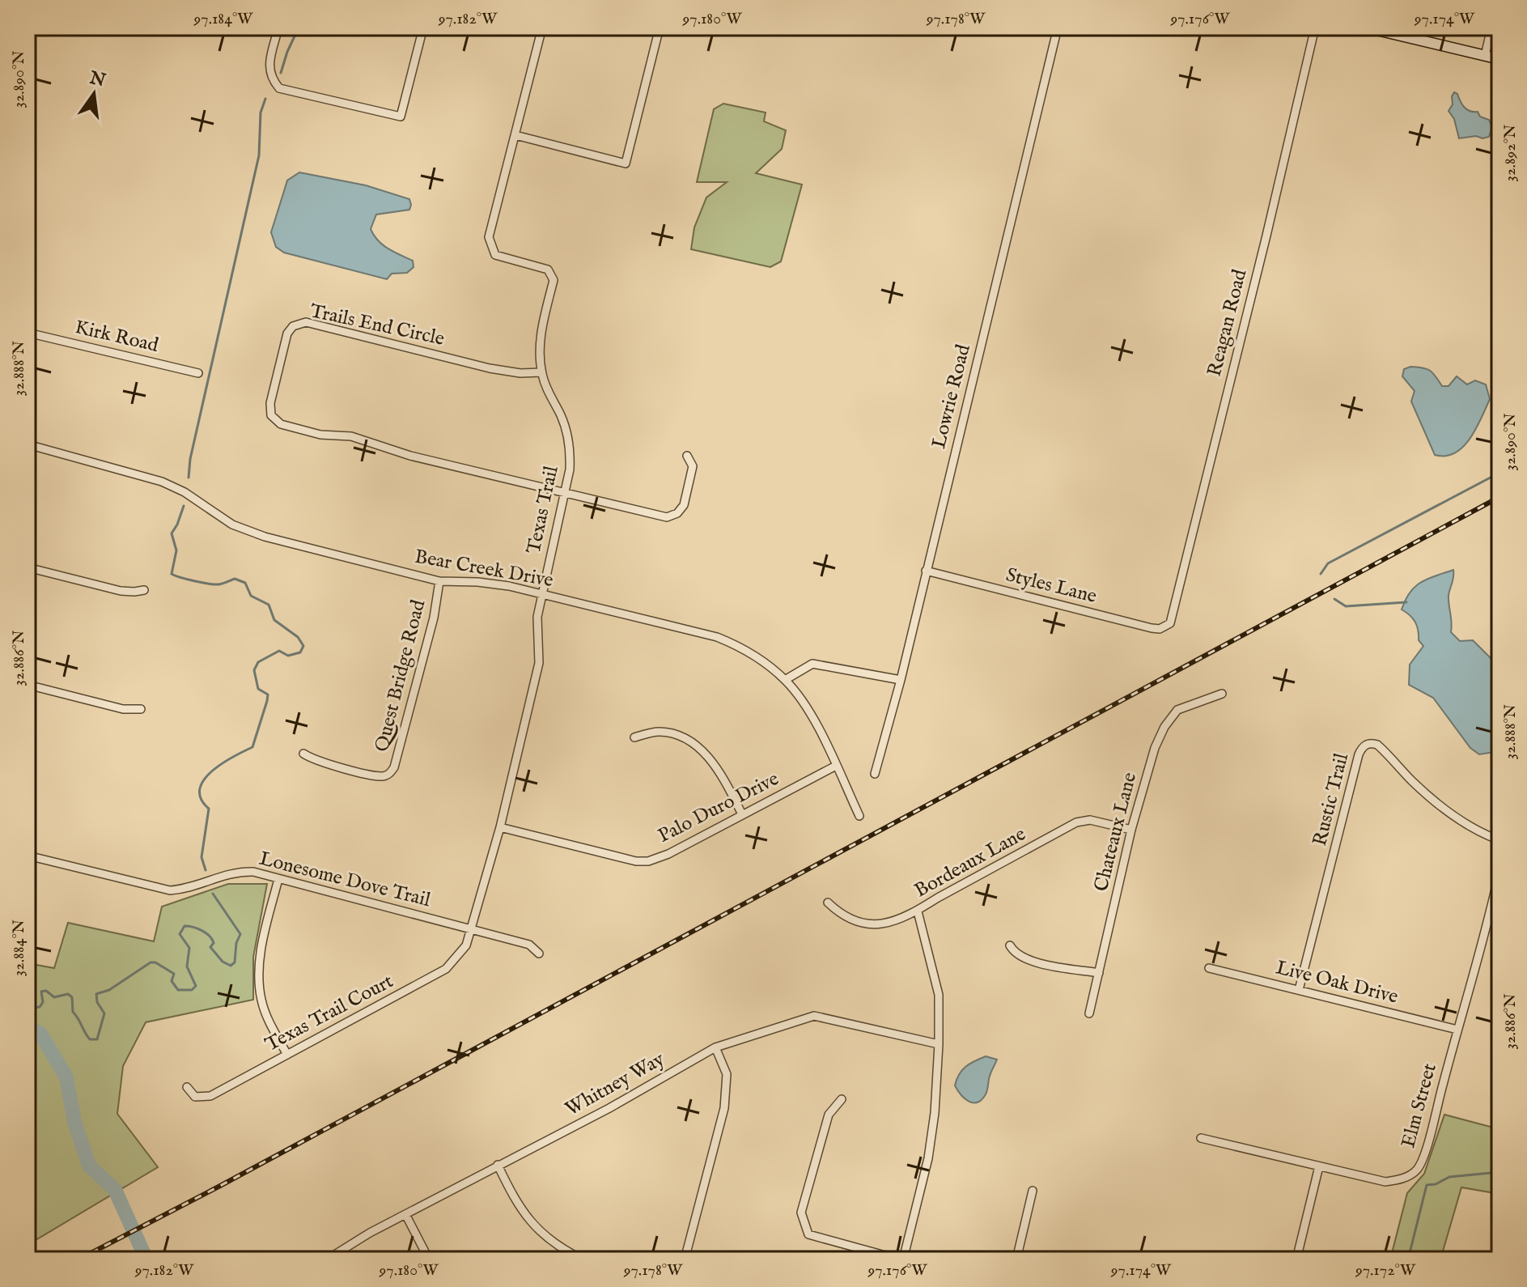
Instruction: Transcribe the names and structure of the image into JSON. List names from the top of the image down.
{
  "streets": {
    "street": [
      "Reagan Road",
      "Trails End Circle",
      "Kirk Road",
      "Lowrie Road",
      "Texas Trail",
      "Bear Creek Drive",
      "Styles Lane",
      "Quest Bridge Road",
      "Rustic Trail",
      "Palo Duro Drive",
      "Chateaux Lane",
      "Bordeaux Lane",
      "Lonesome Dove Trail",
      "Live Oak Drive",
      "Texas Trail Court",
      "Whitney Way",
      "Elm Street"
    ]
  },
  "crossings": [
    ["Reagan Road", "Styles Lane"],
    ["Trails End Circle", "Texas Trail"],
    ["Lowrie Road", "Styles Lane"],
    ["Texas Trail", "Bear Creek Drive"],
    ["Texas Trail", "Palo Duro Drive"],
    ["Texas Trail", "Lonesome Dove Trail"],
    ["Texas Trail", "Texas Trail Court"],
    ["Bear Creek Drive", "Quest Bridge Road"],
    ["Bear Creek Drive", "Palo Duro Drive"],
    ["Rustic Trail", "Live Oak Drive"],
    ["Chateaux Lane", "Bordeaux Lane"],
    ["Lonesome Dove Trail", "Texas Trail Court"],
    ["Live Oak Drive", "Elm Street"]
  ],
  "north": "top",
  "coordinates": [
    "97.184°W",
    "97.182°W",
    "97.180°W",
    "97.178°W",
    "97.176°W",
    "97.174°W",
    "32.890°N",
    "32.892°N",
    "32.888°N",
    "32.886°N",
    "32.884°N",
    "97.172°W"
  ]
}
